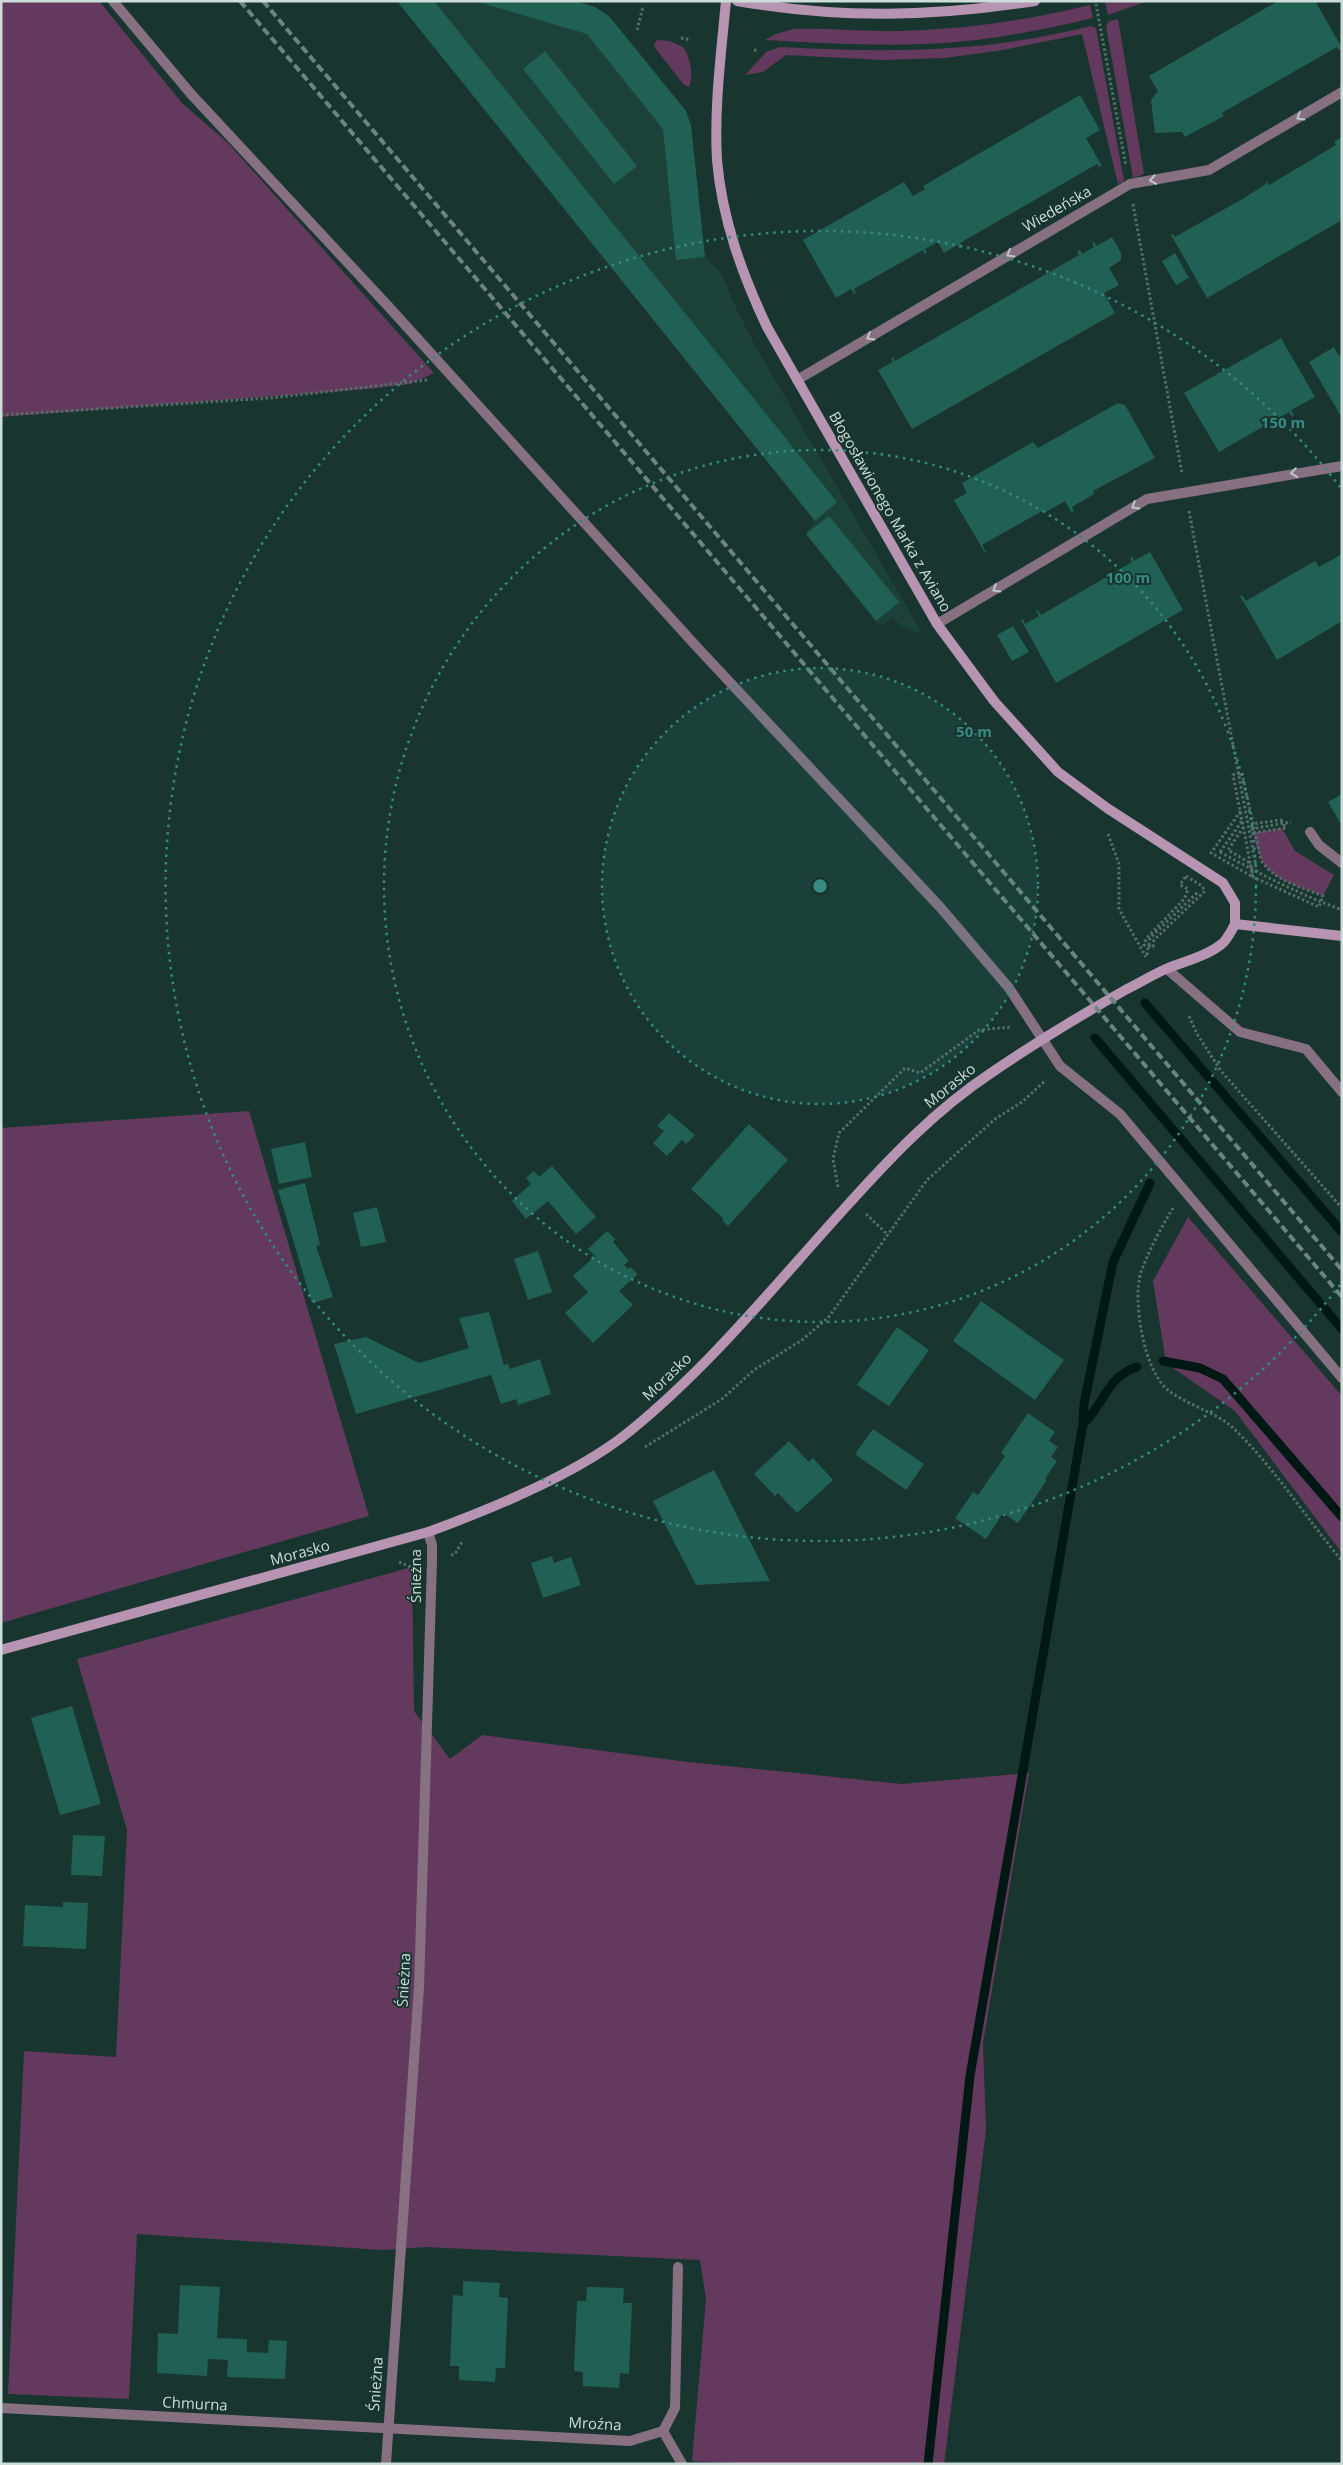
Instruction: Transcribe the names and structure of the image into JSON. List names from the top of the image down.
{
  "streets": {
    "street": [
      "Wiedeńska",
      "Błogosławionego Marka z Aviano",
      "Morasko",
      "Śnieżna",
      "Chmurna",
      "Mroźna"
    ]
  },
  "crossings": [
    ["Wiedeńska", "Błogosławionego Marka z Aviano"],
    ["Błogosławionego Marka z Aviano", "Morasko"],
    ["Morasko", "Śnieżna"],
    ["Śnieżna", "Chmurna"],
    ["Śnieżna", "Mroźna"],
    ["Chmurna", "Mroźna"]
  ],
  "one_way": ["Wiedeńska"],
  "rings": ["150 m", "100 m", "50 m"]
}
